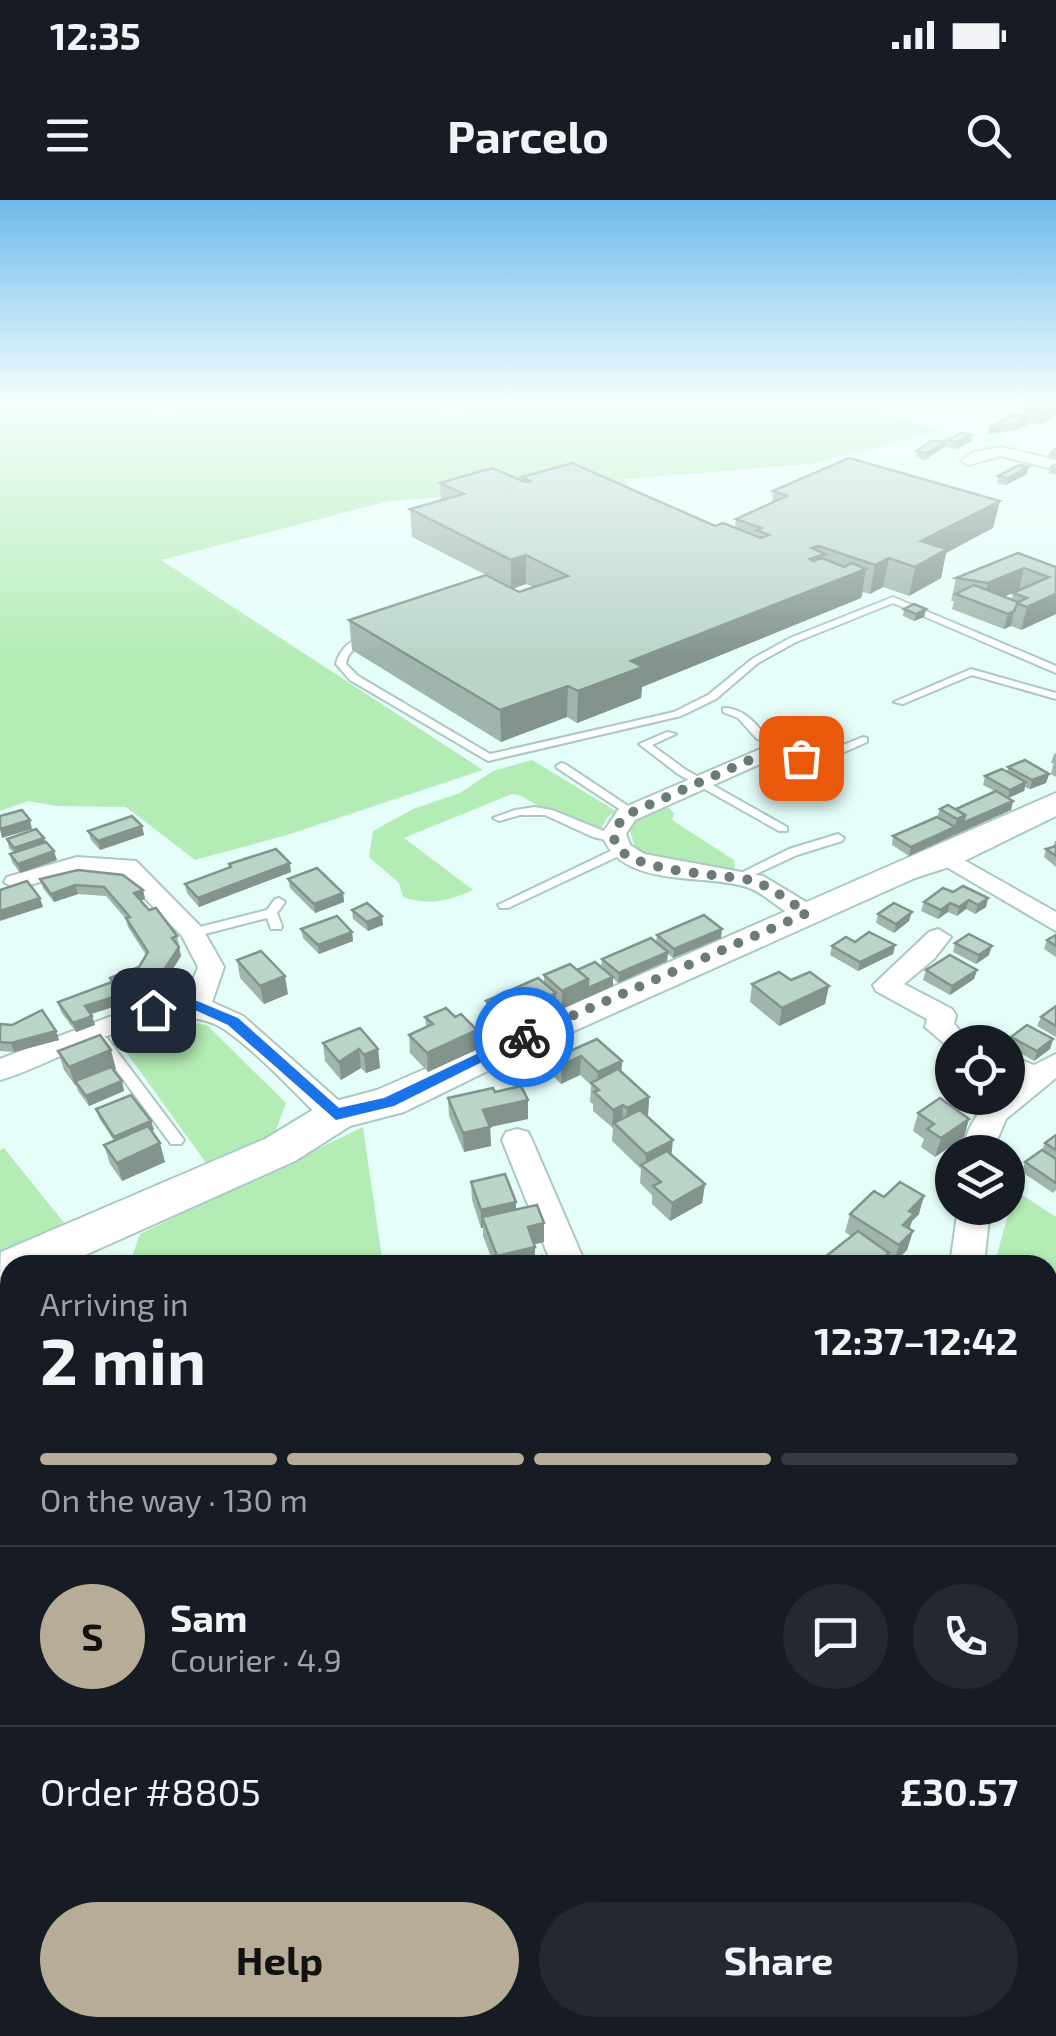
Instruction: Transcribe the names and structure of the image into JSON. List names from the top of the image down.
{
  "page": {
    "status": "12:35",
    "header": "Parcelo",
    "heading": ["2 min", "Arriving in", "12:37–12:42"],
    "panel": [
      "Sam",
      "Courier · 4.9",
      "Order #8805",
      "£30.57"
    ],
    "bar": "On the way · 130 m",
    "round": "S",
    "buttons": ["Help", "Share"]
  }
}
